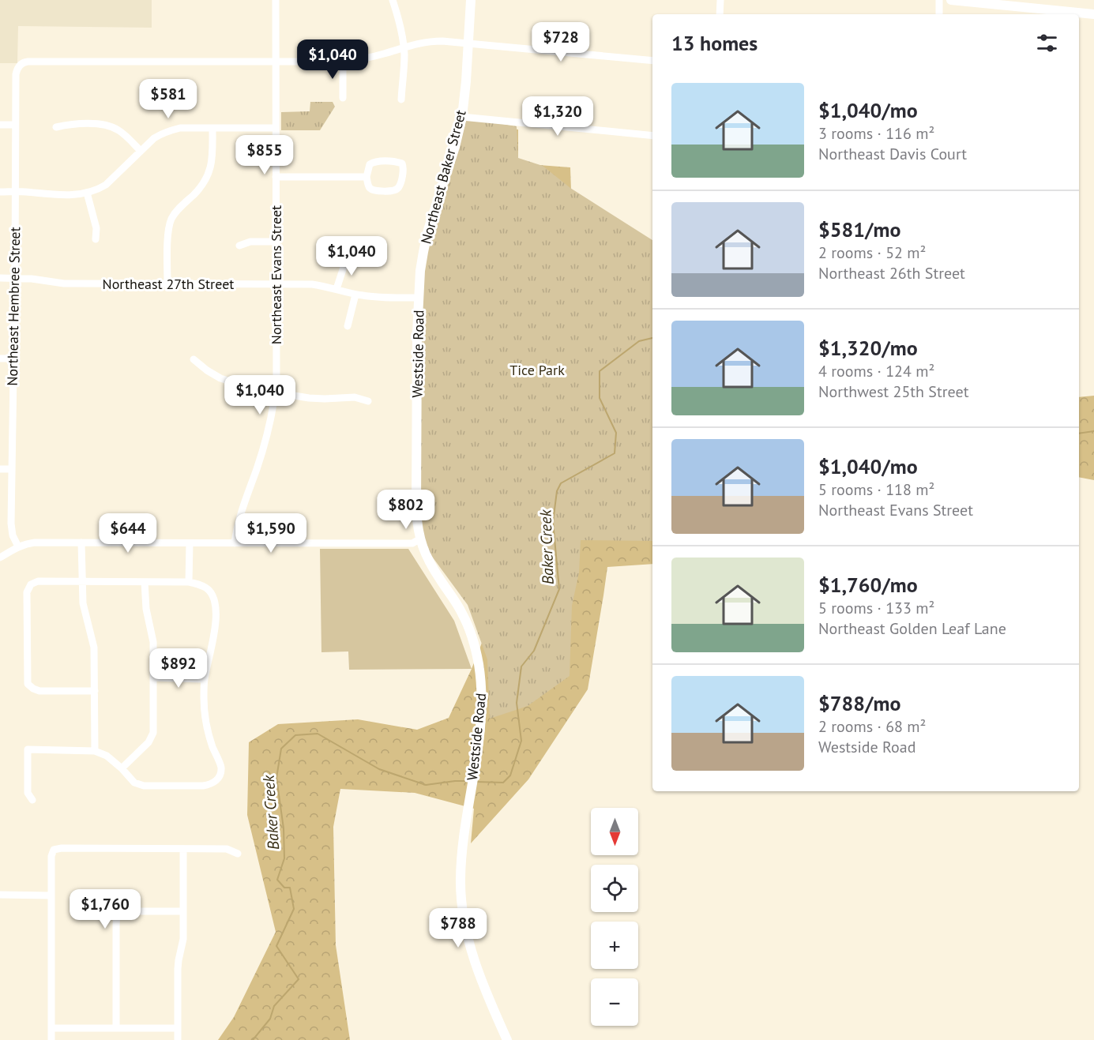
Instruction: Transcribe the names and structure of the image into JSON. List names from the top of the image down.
{
  "streets": {
    "main road": ["Northeast Baker Street", "Westside Road"],
    "street": ["Northeast Evans Street", "Northeast 27th Street", "Northeast Hembree Street"]
  },
  "crossings": [
    ["Northeast Baker Street", "Northeast 27th Street"],
    ["Northeast Baker Street", "Westside Road"],
    ["Northeast Evans Street", "Northeast 27th Street"],
    ["Northeast Evans Street", "Northeast Hembree Street"],
    ["Northeast 27th Street", "Northeast Hembree Street"],
    ["Northeast 27th Street", "Westside Road"]
  ],
  "water": ["Baker Creek"],
  "parks": ["Tice Park"],
  "north": "bottom",
  "page": {
    "heading": "13 homes",
    "price": [
      "$728",
      "$1,040",
      "$581",
      "$1,320",
      "$855",
      "$1,040",
      "$1,040",
      "$802",
      "$644",
      "$1,590",
      "$892",
      "$1,760",
      "$788"
    ],
    "list": [
      {
        "name": "$1,040/mo",
        "note": "3 rooms · 116 m² · Northeast Davis Court"
      },
      {
        "name": "$581/mo",
        "note": "2 rooms · 52 m² · Northeast 26th Street"
      },
      {
        "name": "$1,320/mo",
        "note": "4 rooms · 124 m² · Northwest 25th Street"
      },
      {
        "name": "$1,040/mo",
        "note": "5 rooms · 118 m² · Northeast Evans Street"
      },
      {
        "name": "$1,760/mo",
        "note": "5 rooms · 133 m² · Northeast Golden Leaf Lane"
      },
      {
        "name": "$788/mo",
        "note": "2 rooms · 68 m² · Westside Road"
      }
    ],
    "map_buttons": ["+", "−"]
  }
}
